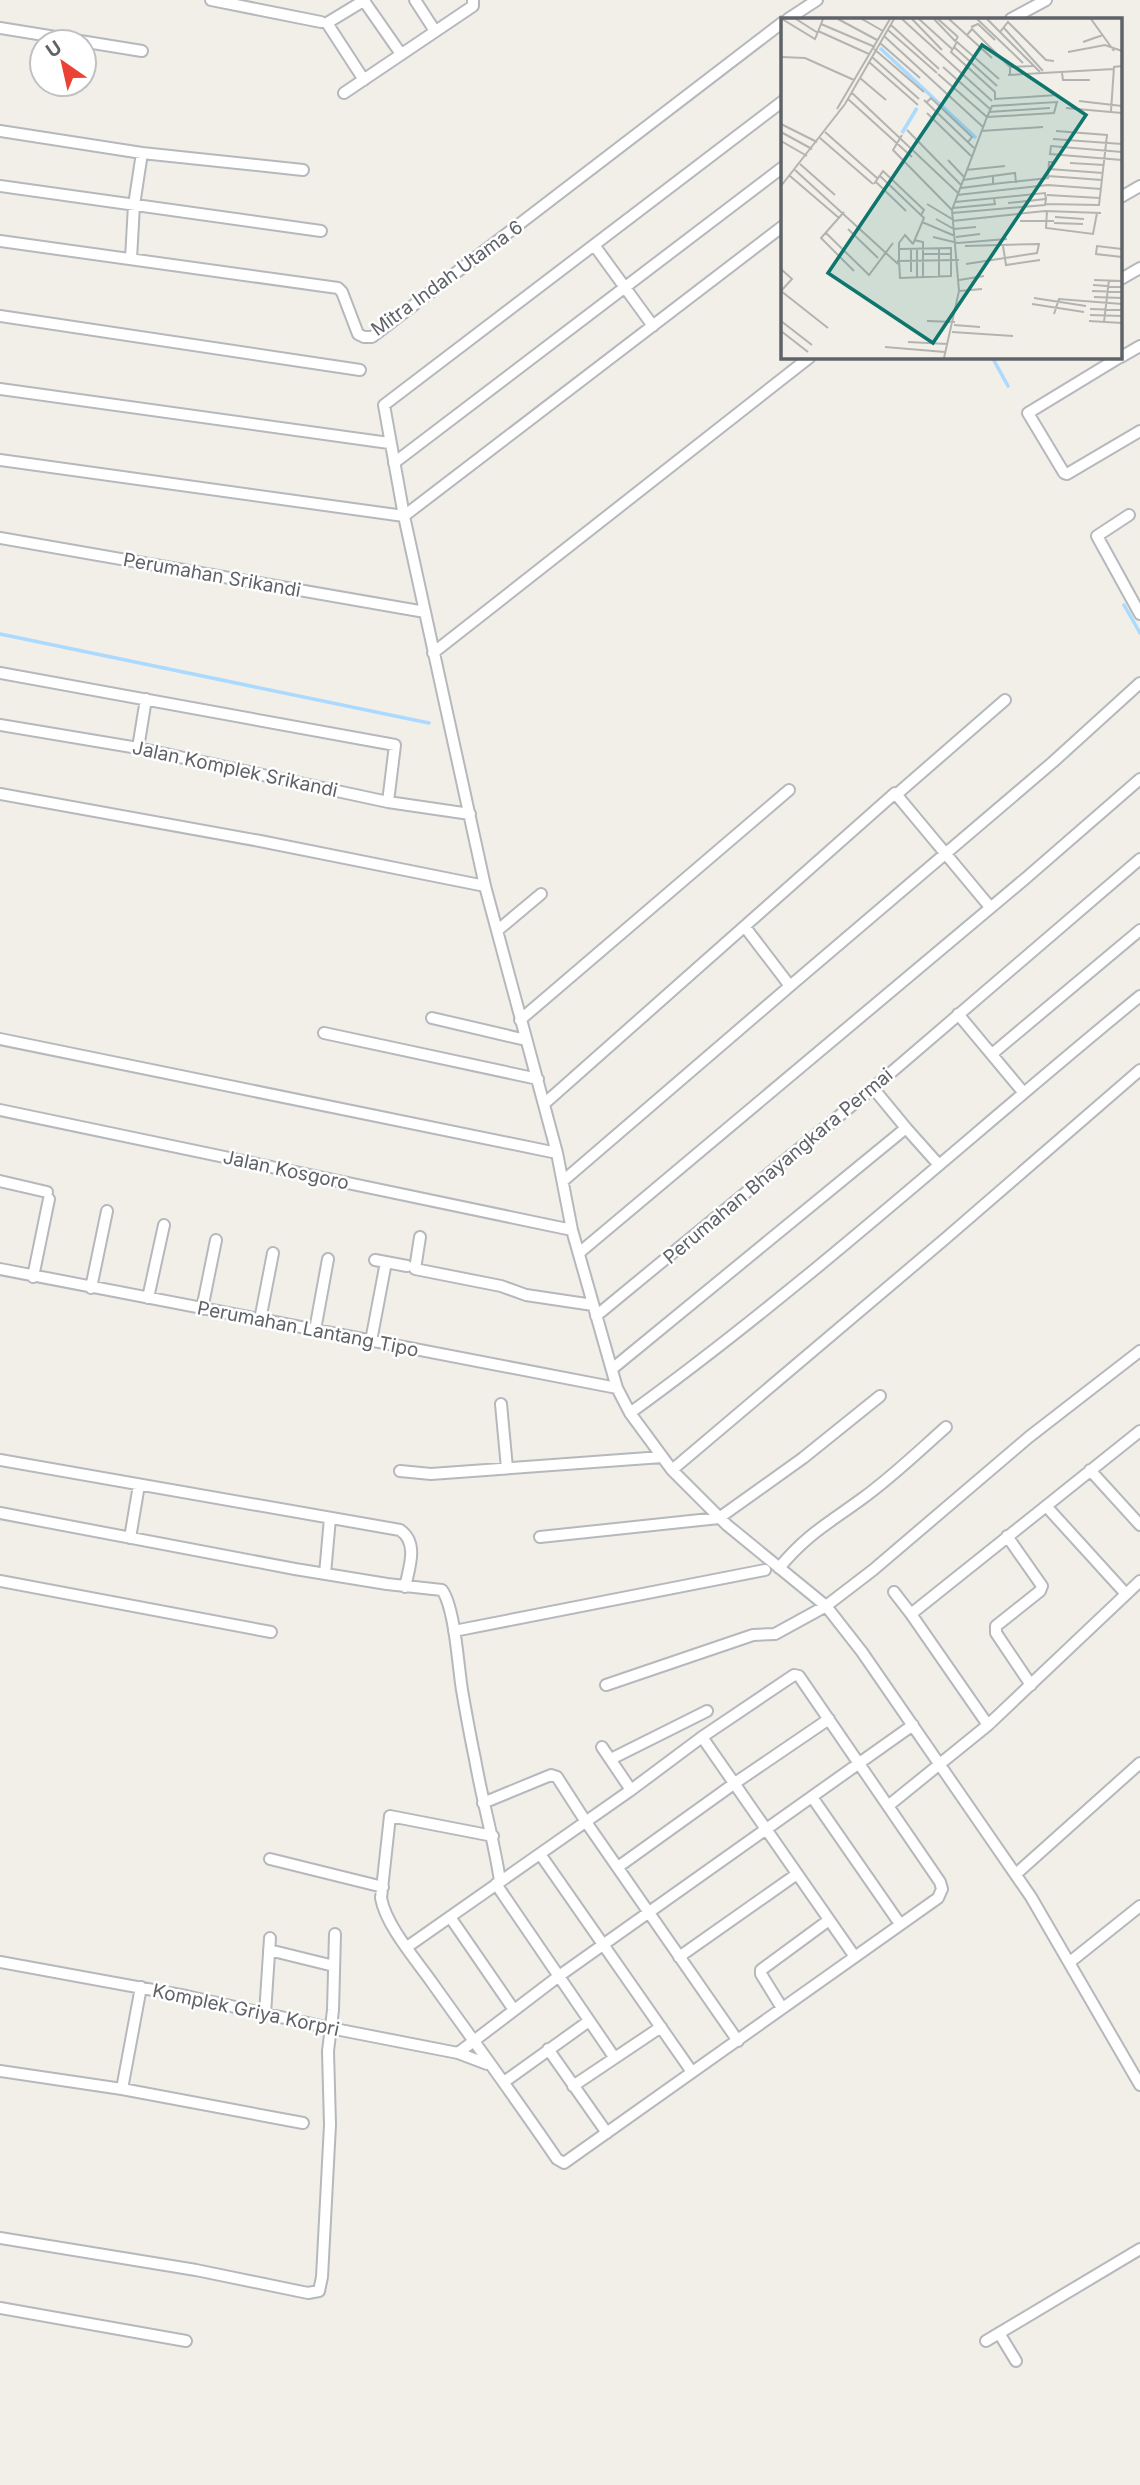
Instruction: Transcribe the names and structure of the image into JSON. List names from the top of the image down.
{
  "streets": {
    "street": [
      "Mitra Indah Utama 6",
      "Perumahan Srikandi",
      "Jalan Komplek Srikandi",
      "Perumahan Bhayangkara Permai",
      "Jalan Kosgoro",
      "Perumahan Lantang Tipo",
      "Komplek Griya Korpri"
    ]
  },
  "north": "top left"
}
